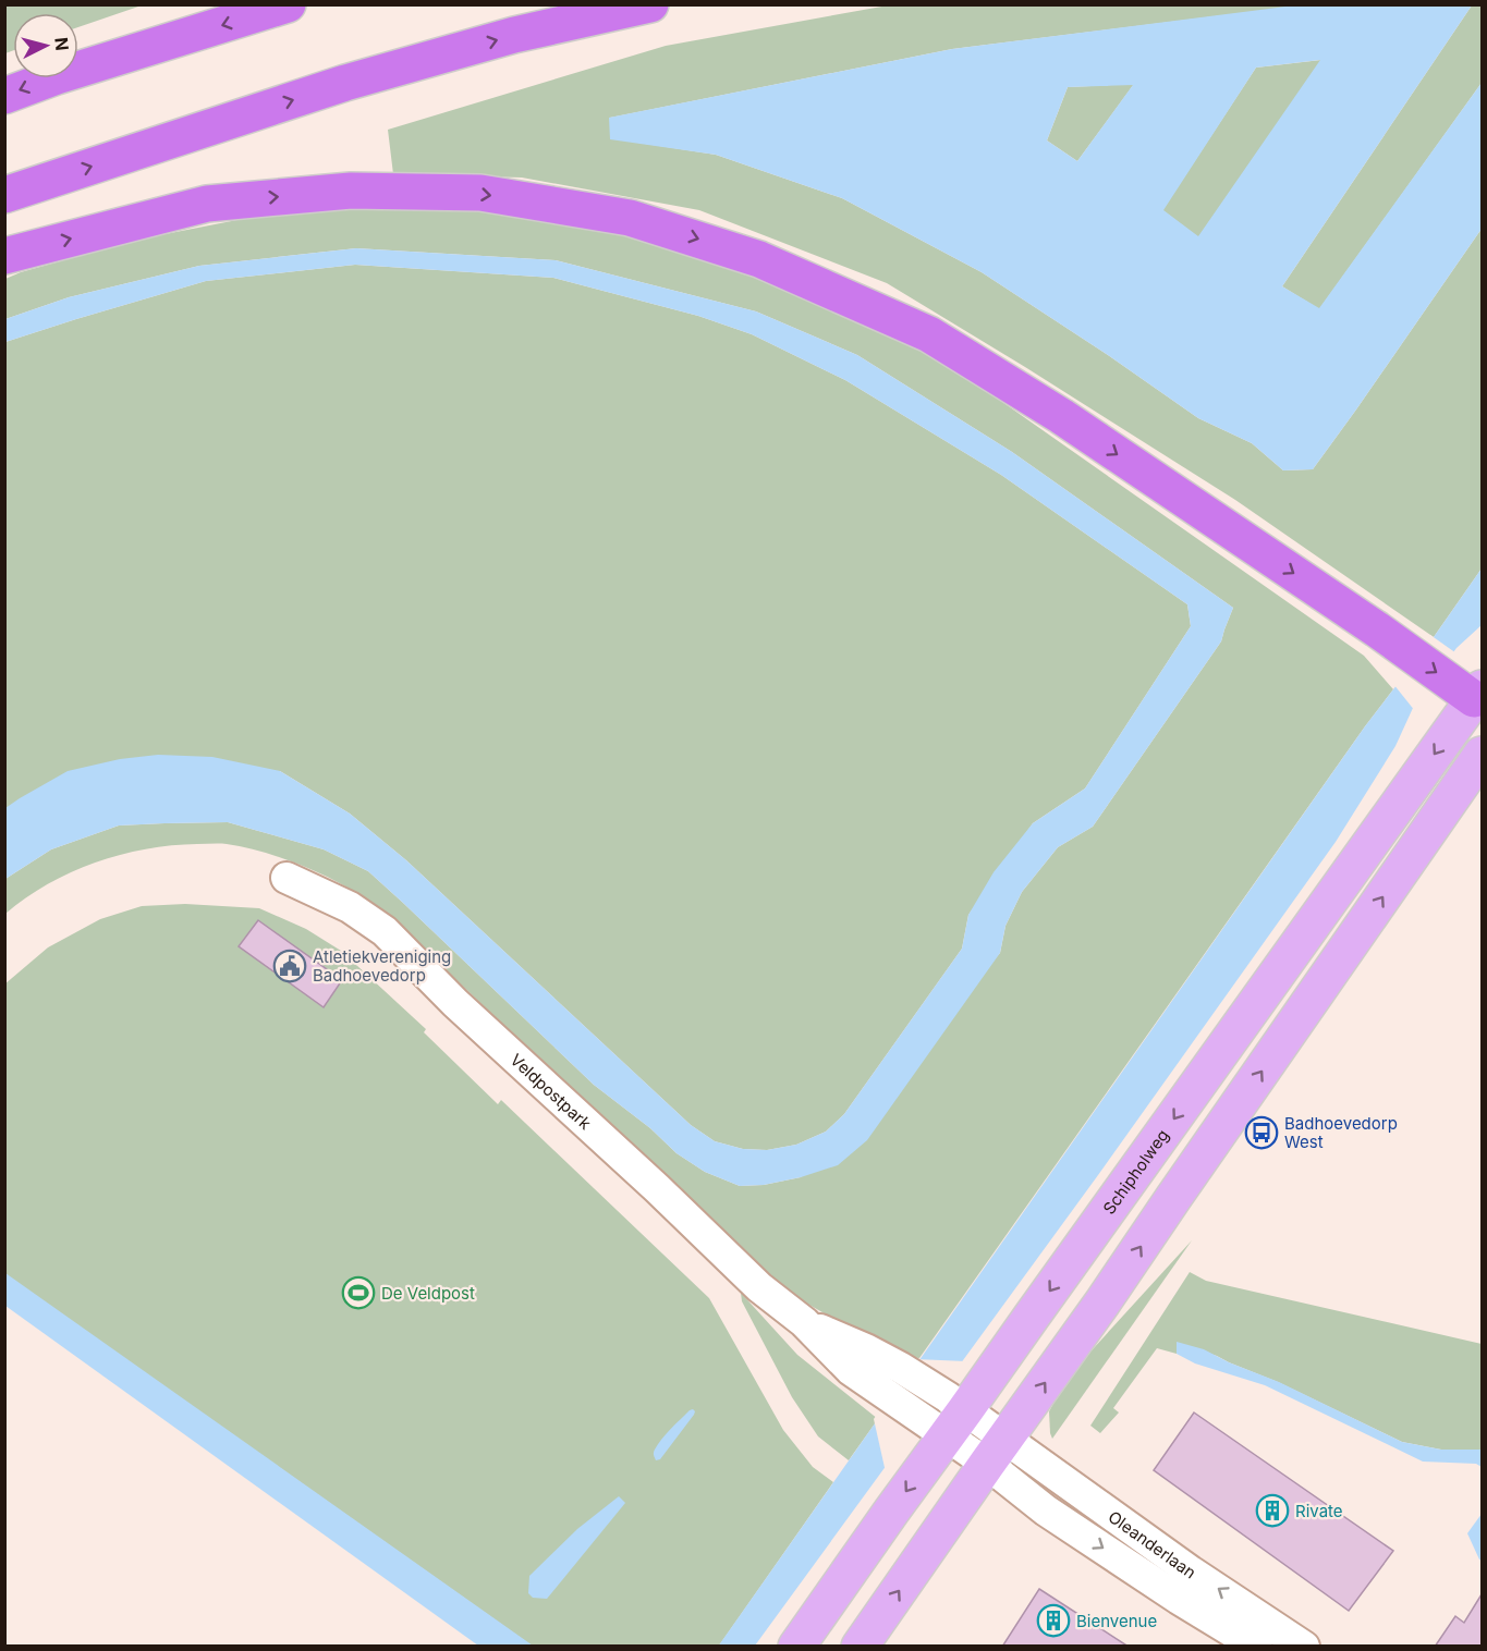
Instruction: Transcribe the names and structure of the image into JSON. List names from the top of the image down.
{
  "streets": {
    "main road": ["Schipholweg"],
    "street": ["Veldpostpark", "Oleanderlaan"]
  },
  "crossings": [
    ["Veldpostpark", "Schipholweg"],
    ["Veldpostpark", "Oleanderlaan"]
  ],
  "places": {
    "public building": ["Atletiekvereniging Badhoevedorp"],
    "bus stop": ["Badhoevedorp West"],
    "sports": ["De Veldpost"],
    "building": ["Rivate", "Bienvenue"]
  },
  "north": "right"
}
